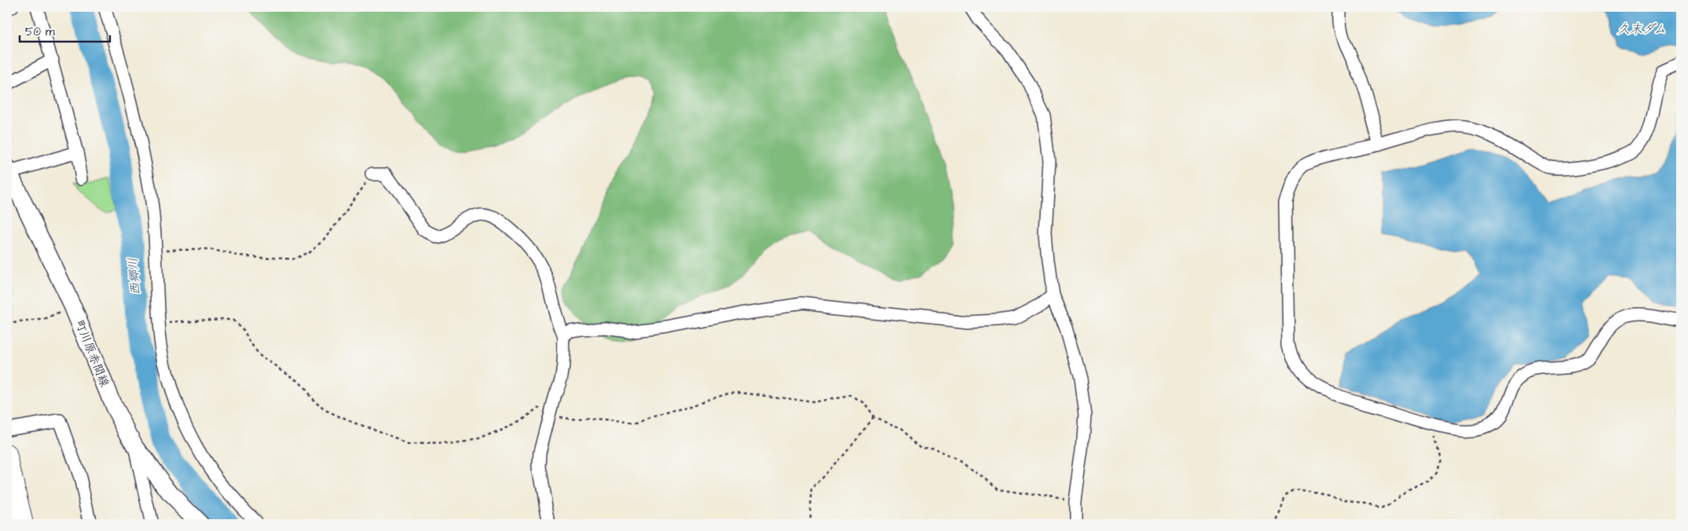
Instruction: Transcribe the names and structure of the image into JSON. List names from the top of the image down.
{
  "streets": {
    "main road": ["町川原赤間線"]
  },
  "water": ["久末ダム", "西郷川"],
  "scale_bar": "50 m"
}
